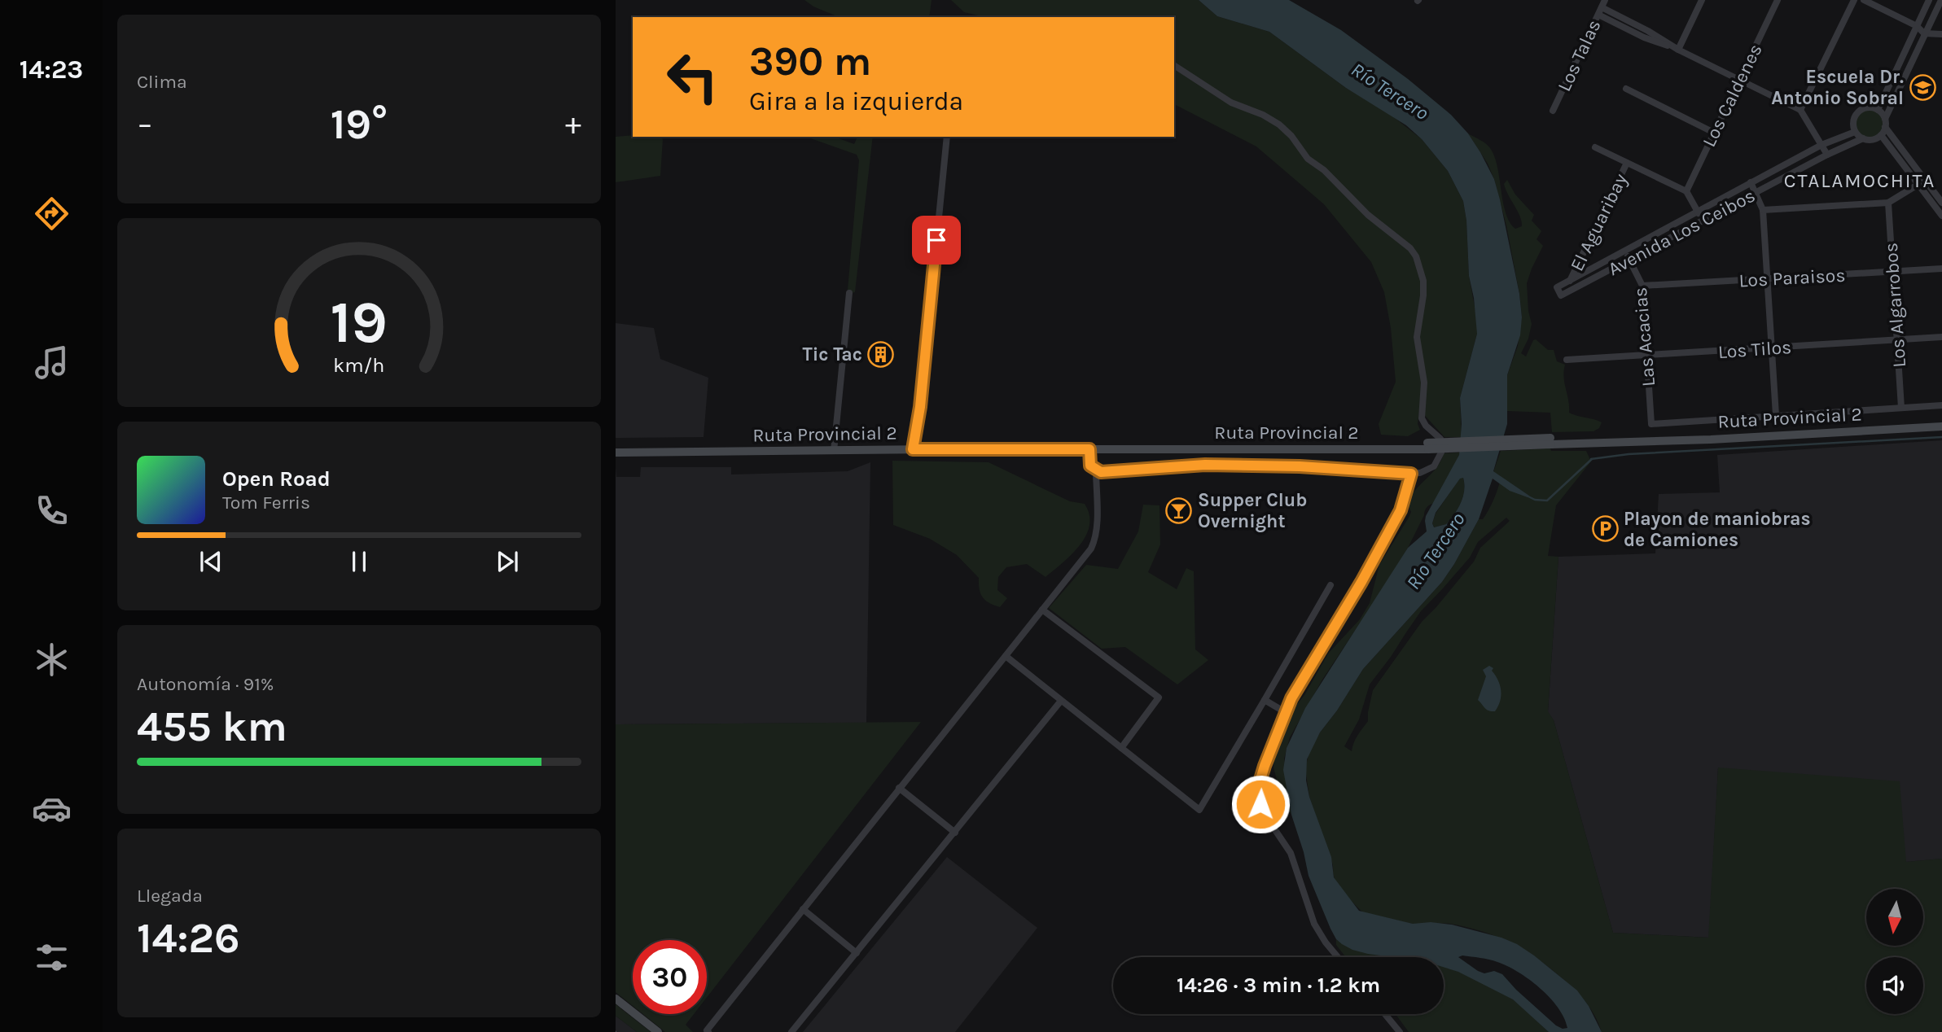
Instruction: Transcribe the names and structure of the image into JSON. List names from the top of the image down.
{
  "streets": {
    "main road": ["Ruta Provincial 2"],
    "street": [
      "Los Talas",
      "Los Caldenes",
      "El Aguaribay",
      "Avenida Los Ceibos",
      "Los Paraisos",
      "Los Algarrobos",
      "Las Acacias",
      "Los Tilos"
    ]
  },
  "crossings": [
    ["El Aguaribay", "Avenida Los Ceibos"],
    ["Avenida Los Ceibos", "Las Acacias"],
    ["Los Paraisos", "Los Algarrobos"],
    ["Los Paraisos", "Las Acacias"],
    ["Los Algarrobos", "Los Tilos"],
    ["Las Acacias", "Los Tilos"]
  ],
  "districts": ["CTALAMOCHITA"],
  "water": ["Río Tercero"],
  "places": {
    "school or university": ["Escuela Dr. Antonio Sobral"],
    "building": ["Tic Tac"],
    "bar": ["Supper Club Overnight"],
    "parking": ["Playon de maniobras de Camiones"]
  },
  "north": "bottom",
  "page": {
    "tabs": "14:23",
    "tile": [
      "Clima",
      ["Autonomía · 91%", "455 km"],
      ["Llegada", "14:26"]
    ],
    "turn": ["390 m", "Gira a la izquierda"],
    "heat": ["−", "19°", "+"],
    "song": ["Open Road", "Tom Ferris"],
    "limit": "30",
    "trip": "14:26 · 3 min · 1.2 km",
    "gauge": ["19", "km/h"]
  }
}
